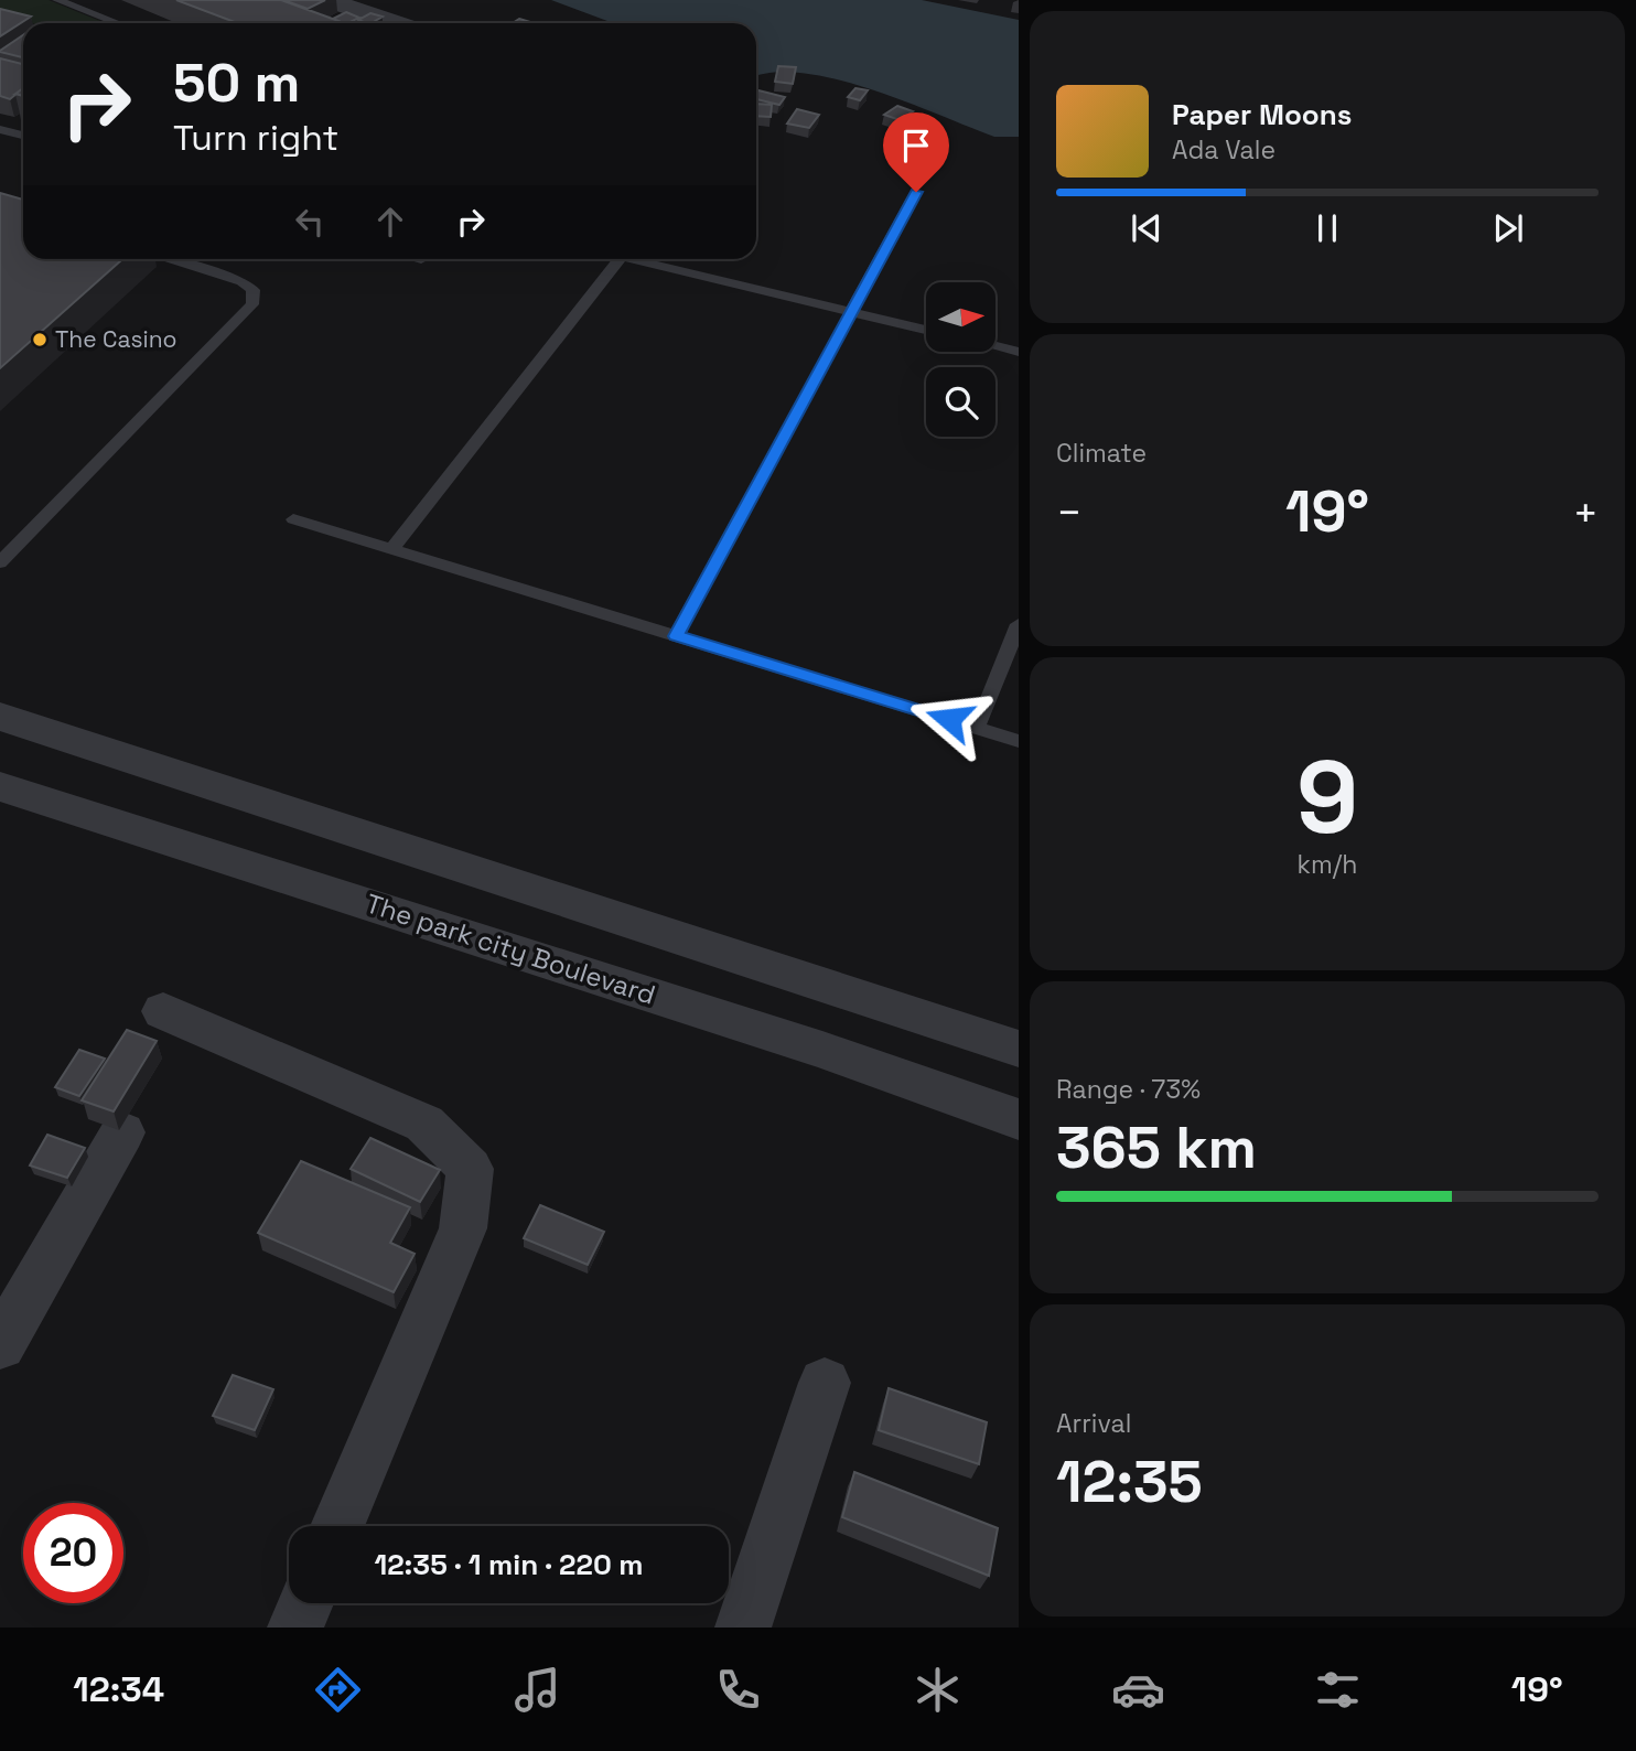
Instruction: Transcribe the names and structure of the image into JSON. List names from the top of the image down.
{
  "streets": {
    "street": ["The park city Boulevard"]
  },
  "places": ["The Casino"],
  "north": "right",
  "page": {
    "turn": ["50 m", "Turn right"],
    "song": ["Paper Moons", "Ada Vale"],
    "tile": [
      "Climate",
      ["9", "km/h"],
      ["Range · 73%", "365 km"],
      ["Arrival", "12:35"]
    ],
    "heat": ["−", "19°", "+"],
    "limit": "20",
    "trip": "12:35 · 1 min · 220 m",
    "tabs": ["12:34", "19°"]
  }
}
